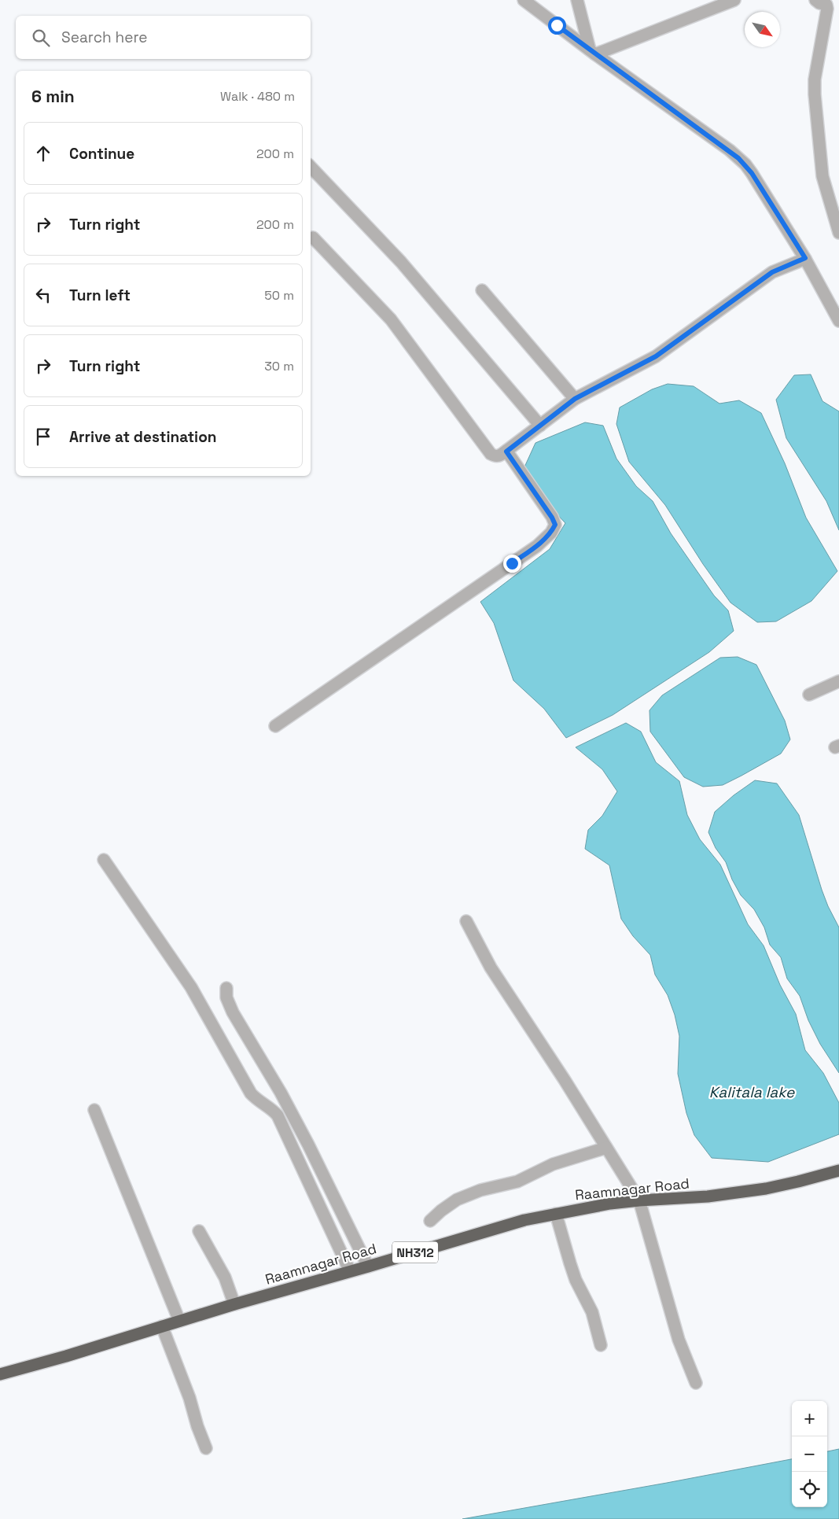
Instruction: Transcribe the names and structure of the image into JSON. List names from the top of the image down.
{
  "streets": {
    "highway": ["Raamnagar Road", "NH312"]
  },
  "water": ["Kalitala lake"],
  "north": "bottom right",
  "page": {
    "search": "Search here",
    "heading": ["6 min", "Walk · 480 m"],
    "list": [
      ["Continue", "200 m"],
      ["Turn right", "200 m"],
      ["Turn left", "50 m"],
      ["Turn right", "30 m"],
      "Arrive at destination"
    ],
    "map_buttons": ["+", "−"]
  }
}
